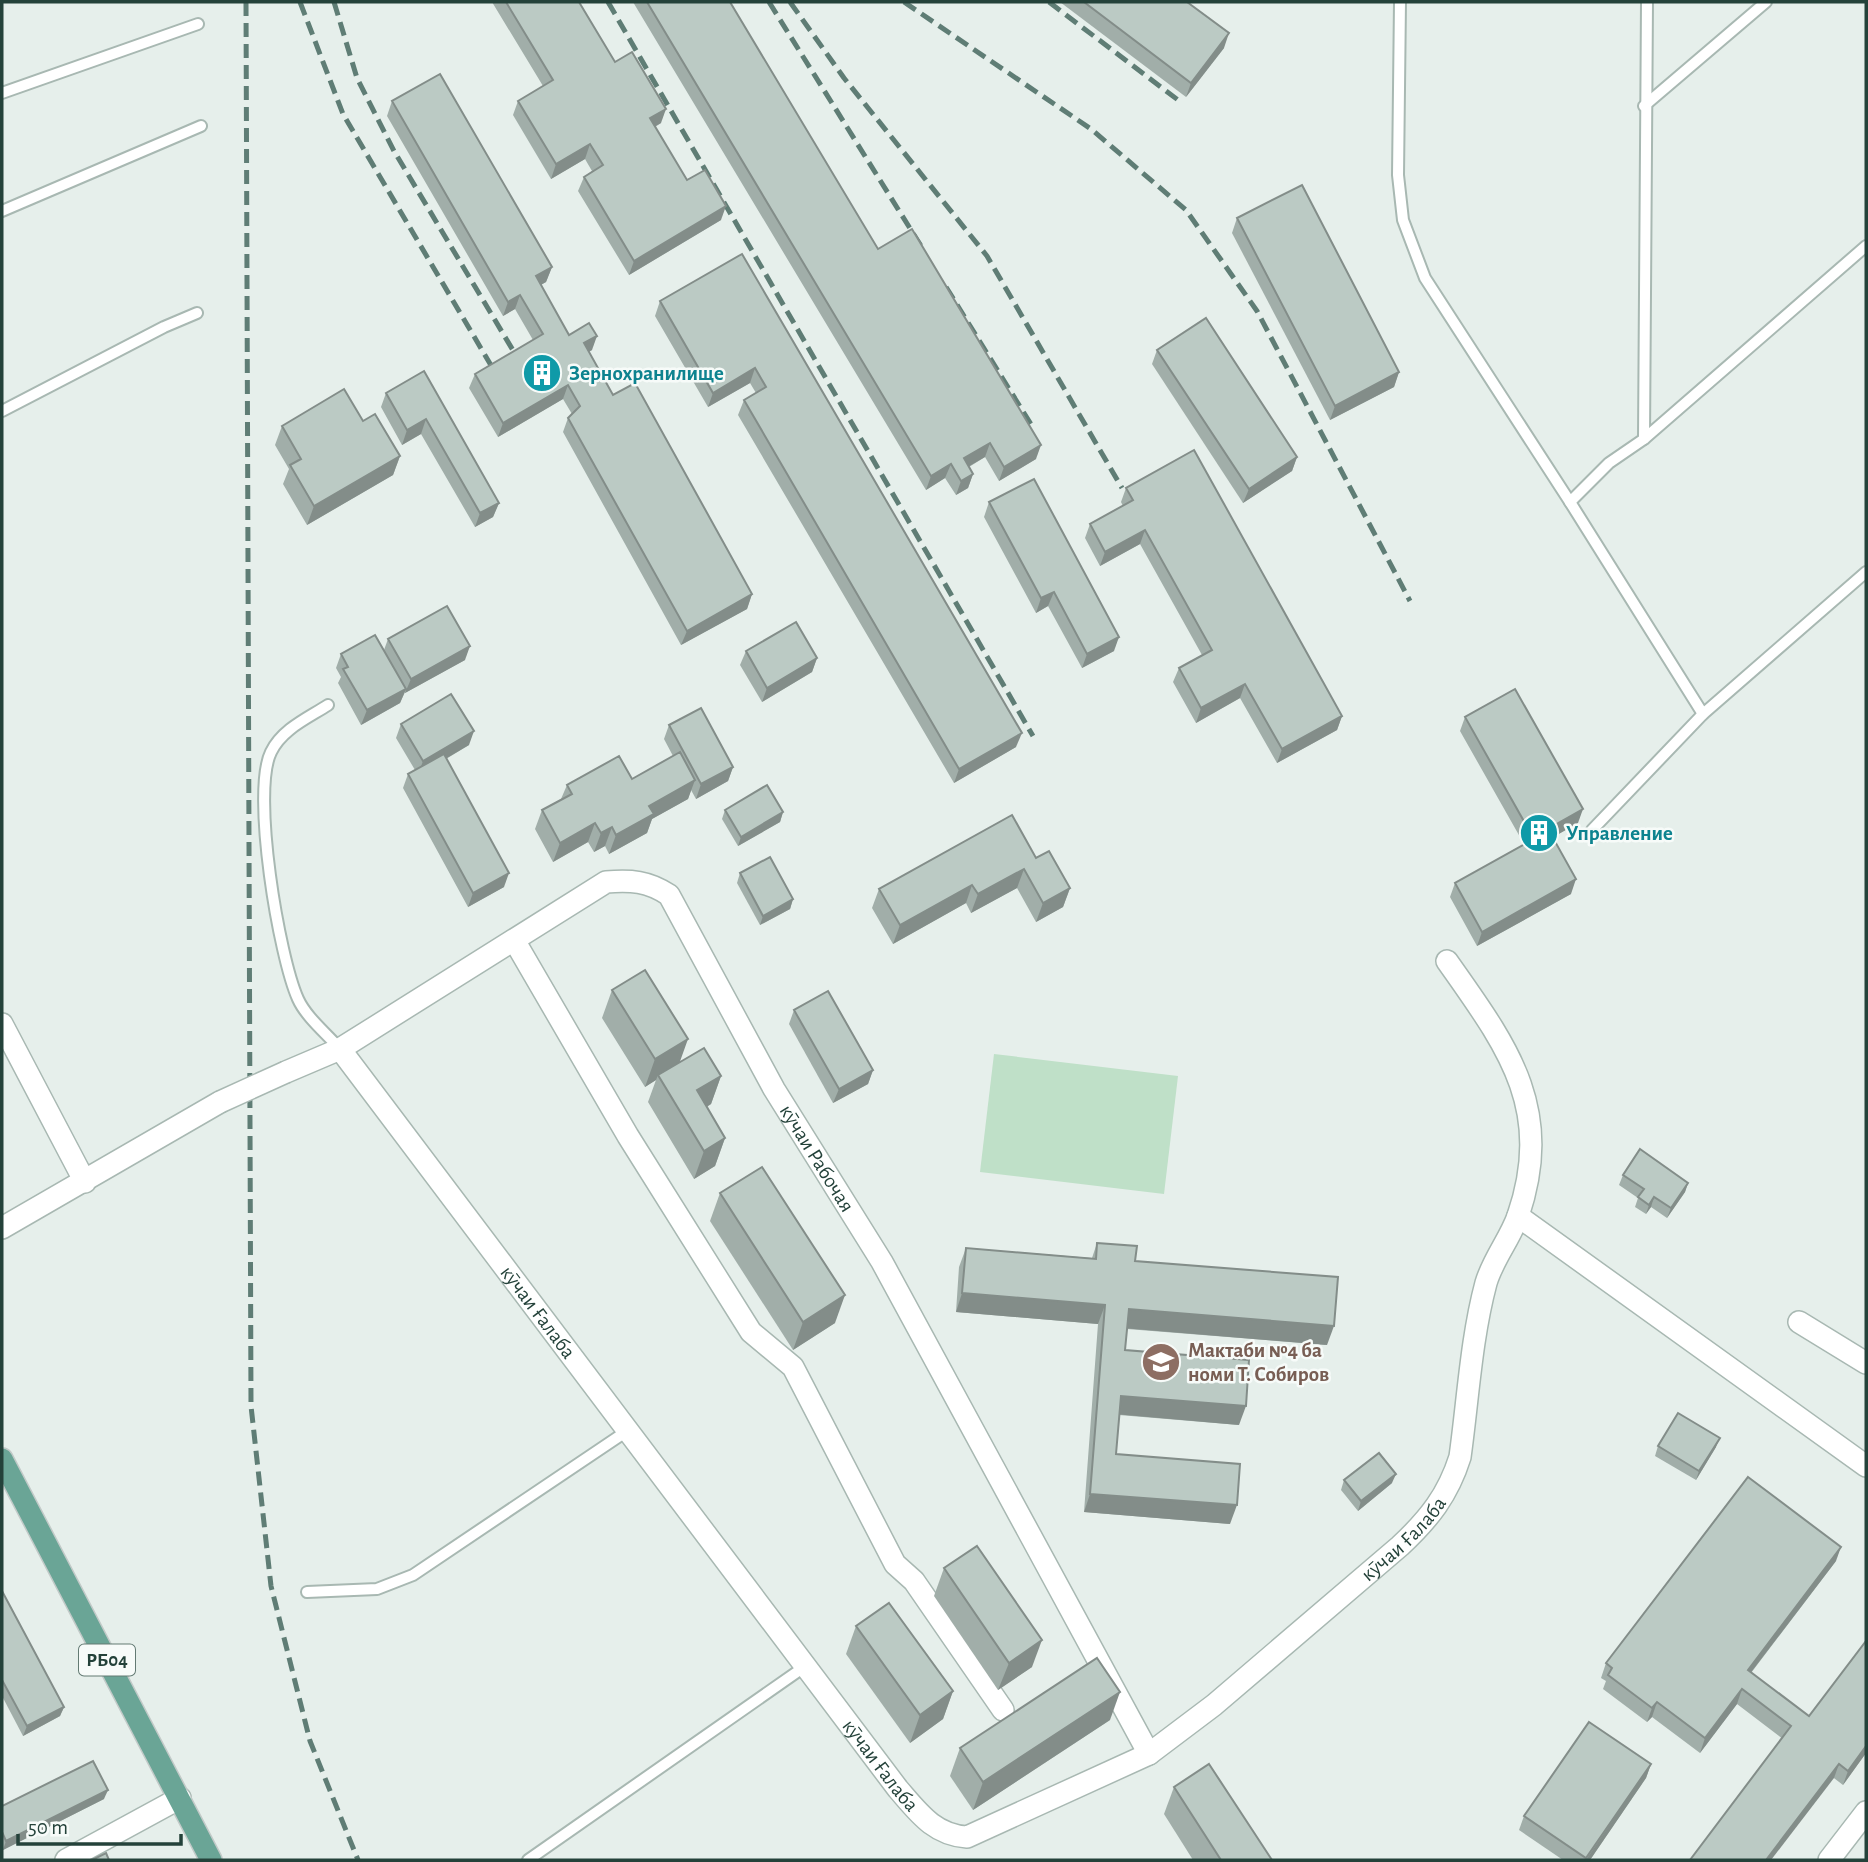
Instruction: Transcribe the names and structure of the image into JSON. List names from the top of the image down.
{
  "streets": {
    "main road": ["РБ04"],
    "street": ["кӯчаи Рабочая", "кӯчаи Ғалаба"]
  },
  "crossings": [
    ["кӯчаи Рабочая", "кӯчаи Ғалаба"]
  ],
  "places": {
    "building": ["Зернохранилище", "Управление"],
    "school or university": ["Мактаби №4 ба номи Т. Собиров"]
  },
  "scale_bar": "50 m"
}
